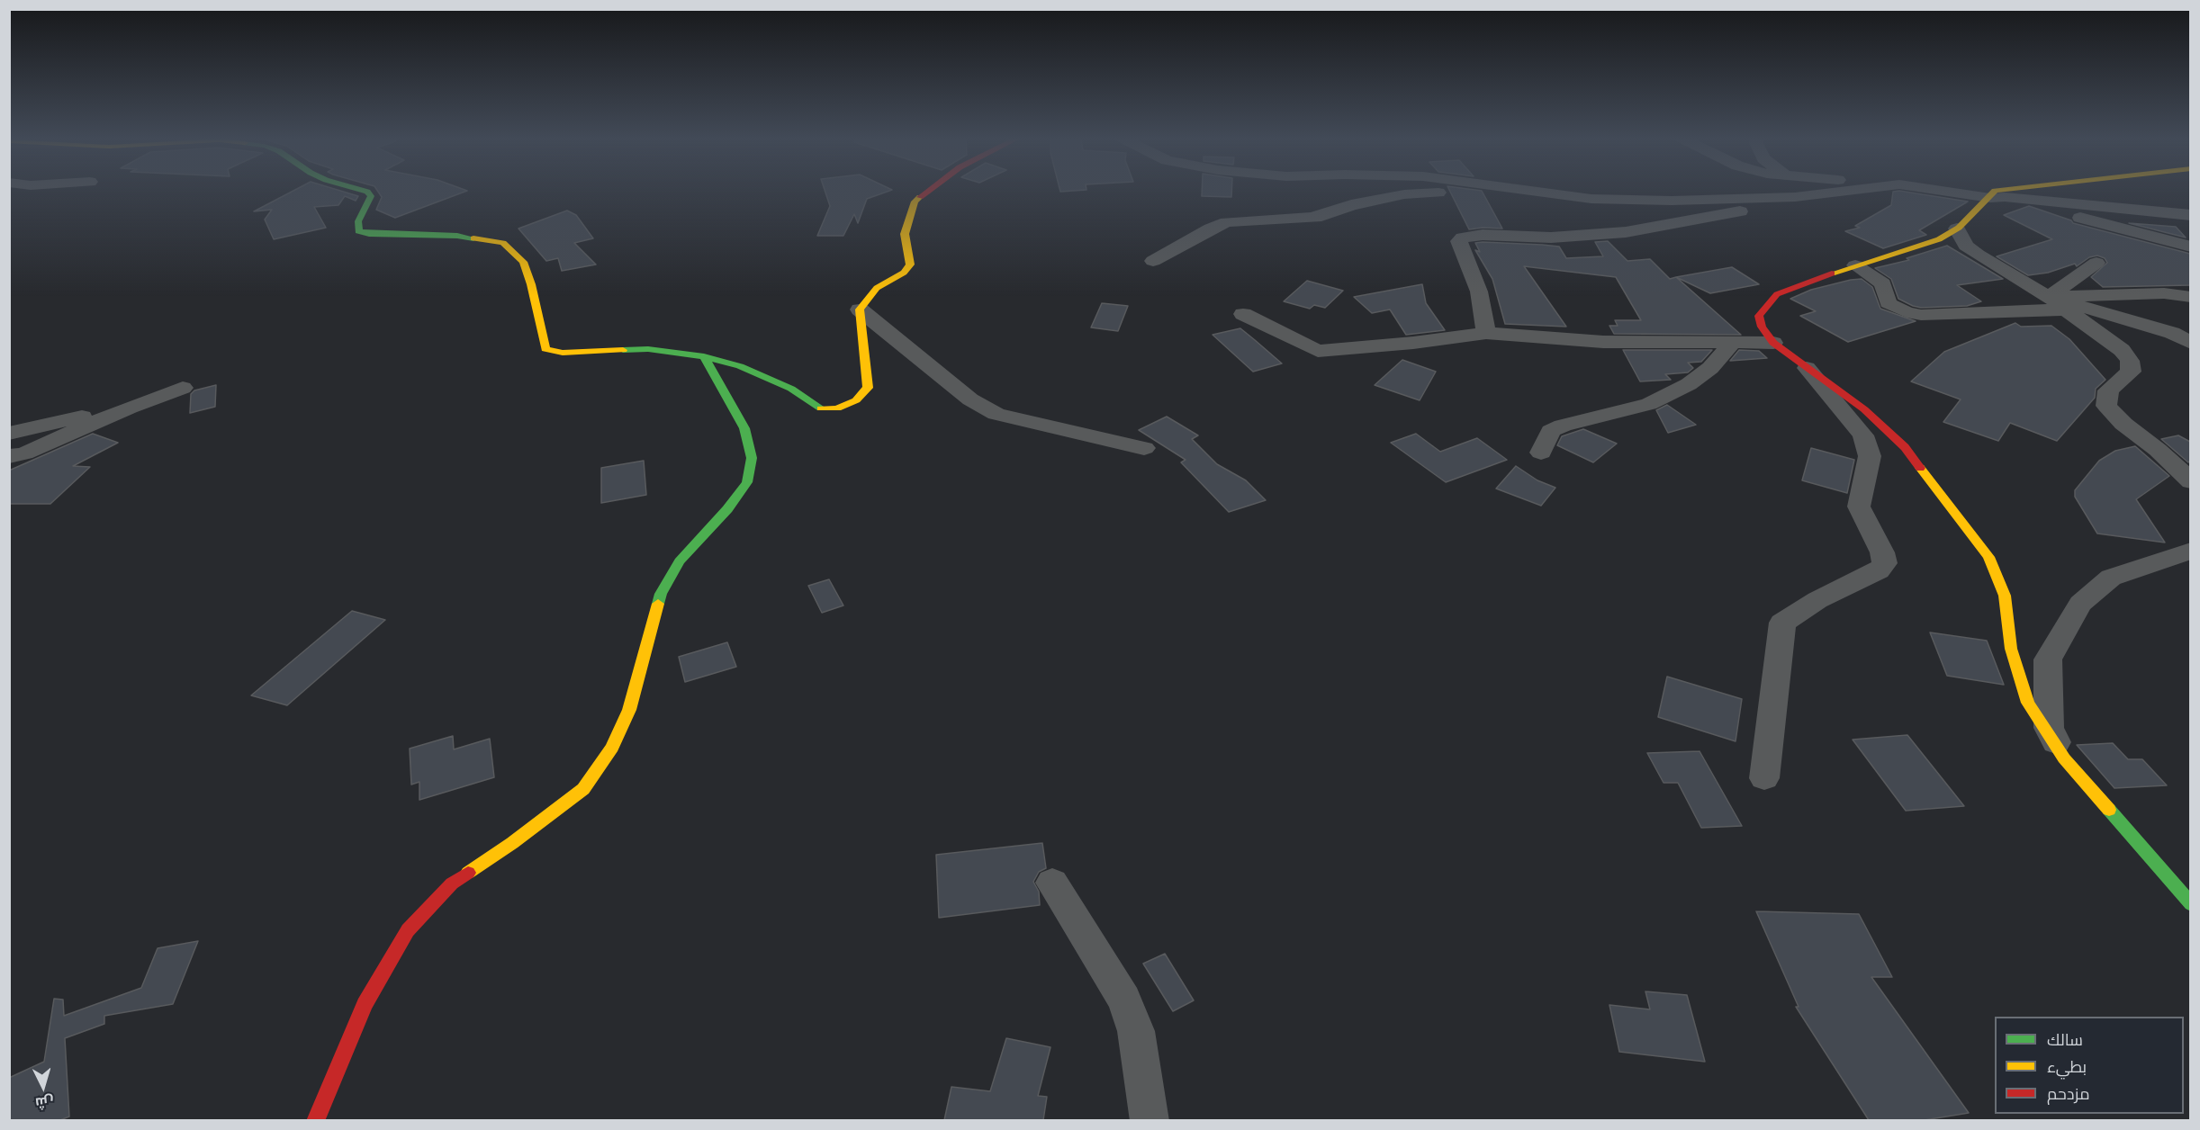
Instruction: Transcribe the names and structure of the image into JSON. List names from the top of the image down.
{
  "legend": ["سالك", "بطيء", "مزدحم"],
  "north": "bottom"
}
